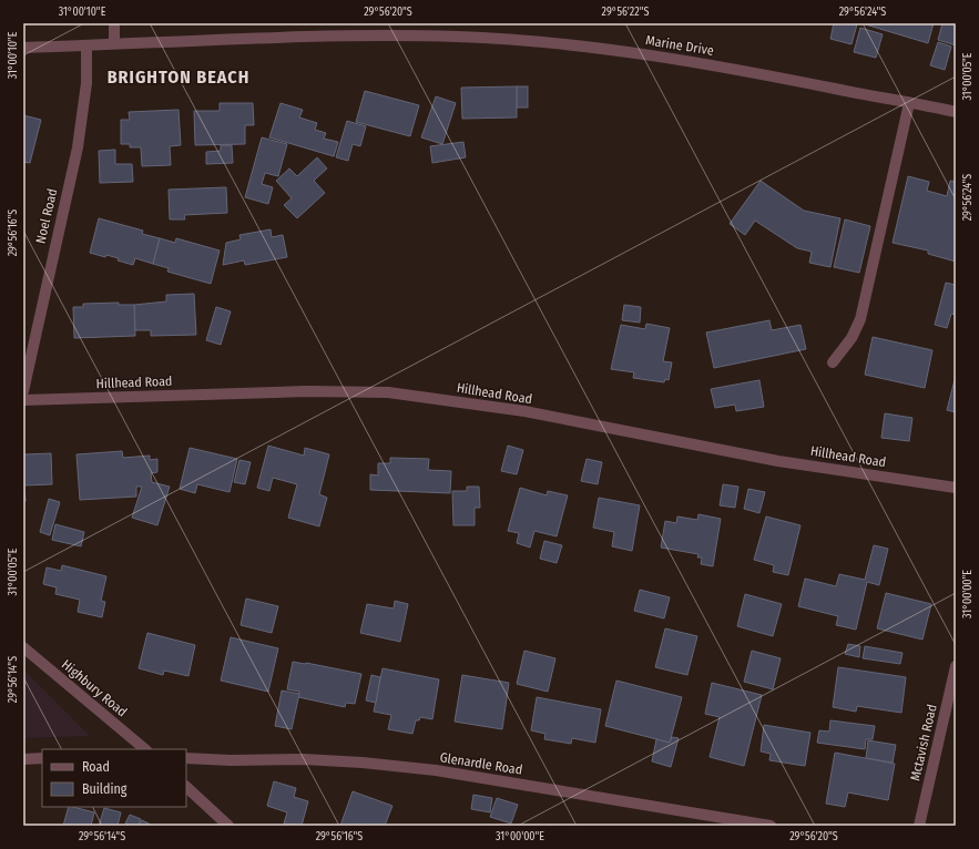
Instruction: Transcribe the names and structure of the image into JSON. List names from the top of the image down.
{
  "streets": {
    "street": [
      "Marine Drive",
      "Noel Road",
      "Hillhead Road",
      "Highbury Road",
      "Mctavish Road",
      "Glenardle Road"
    ]
  },
  "crossings": [
    ["Marine Drive", "Noel Road"]
  ],
  "districts": ["BRIGHTON BEACH"],
  "legend": ["Road", "Building"],
  "coordinates": [
    "31°00'10\"E",
    "29°56'20\"S",
    "29°56'22\"S",
    "29°56'24\"S",
    "31°00'05\"E",
    "29°56'16\"S",
    "31°00'00\"E",
    "29°56'14\"S"
  ]
}
